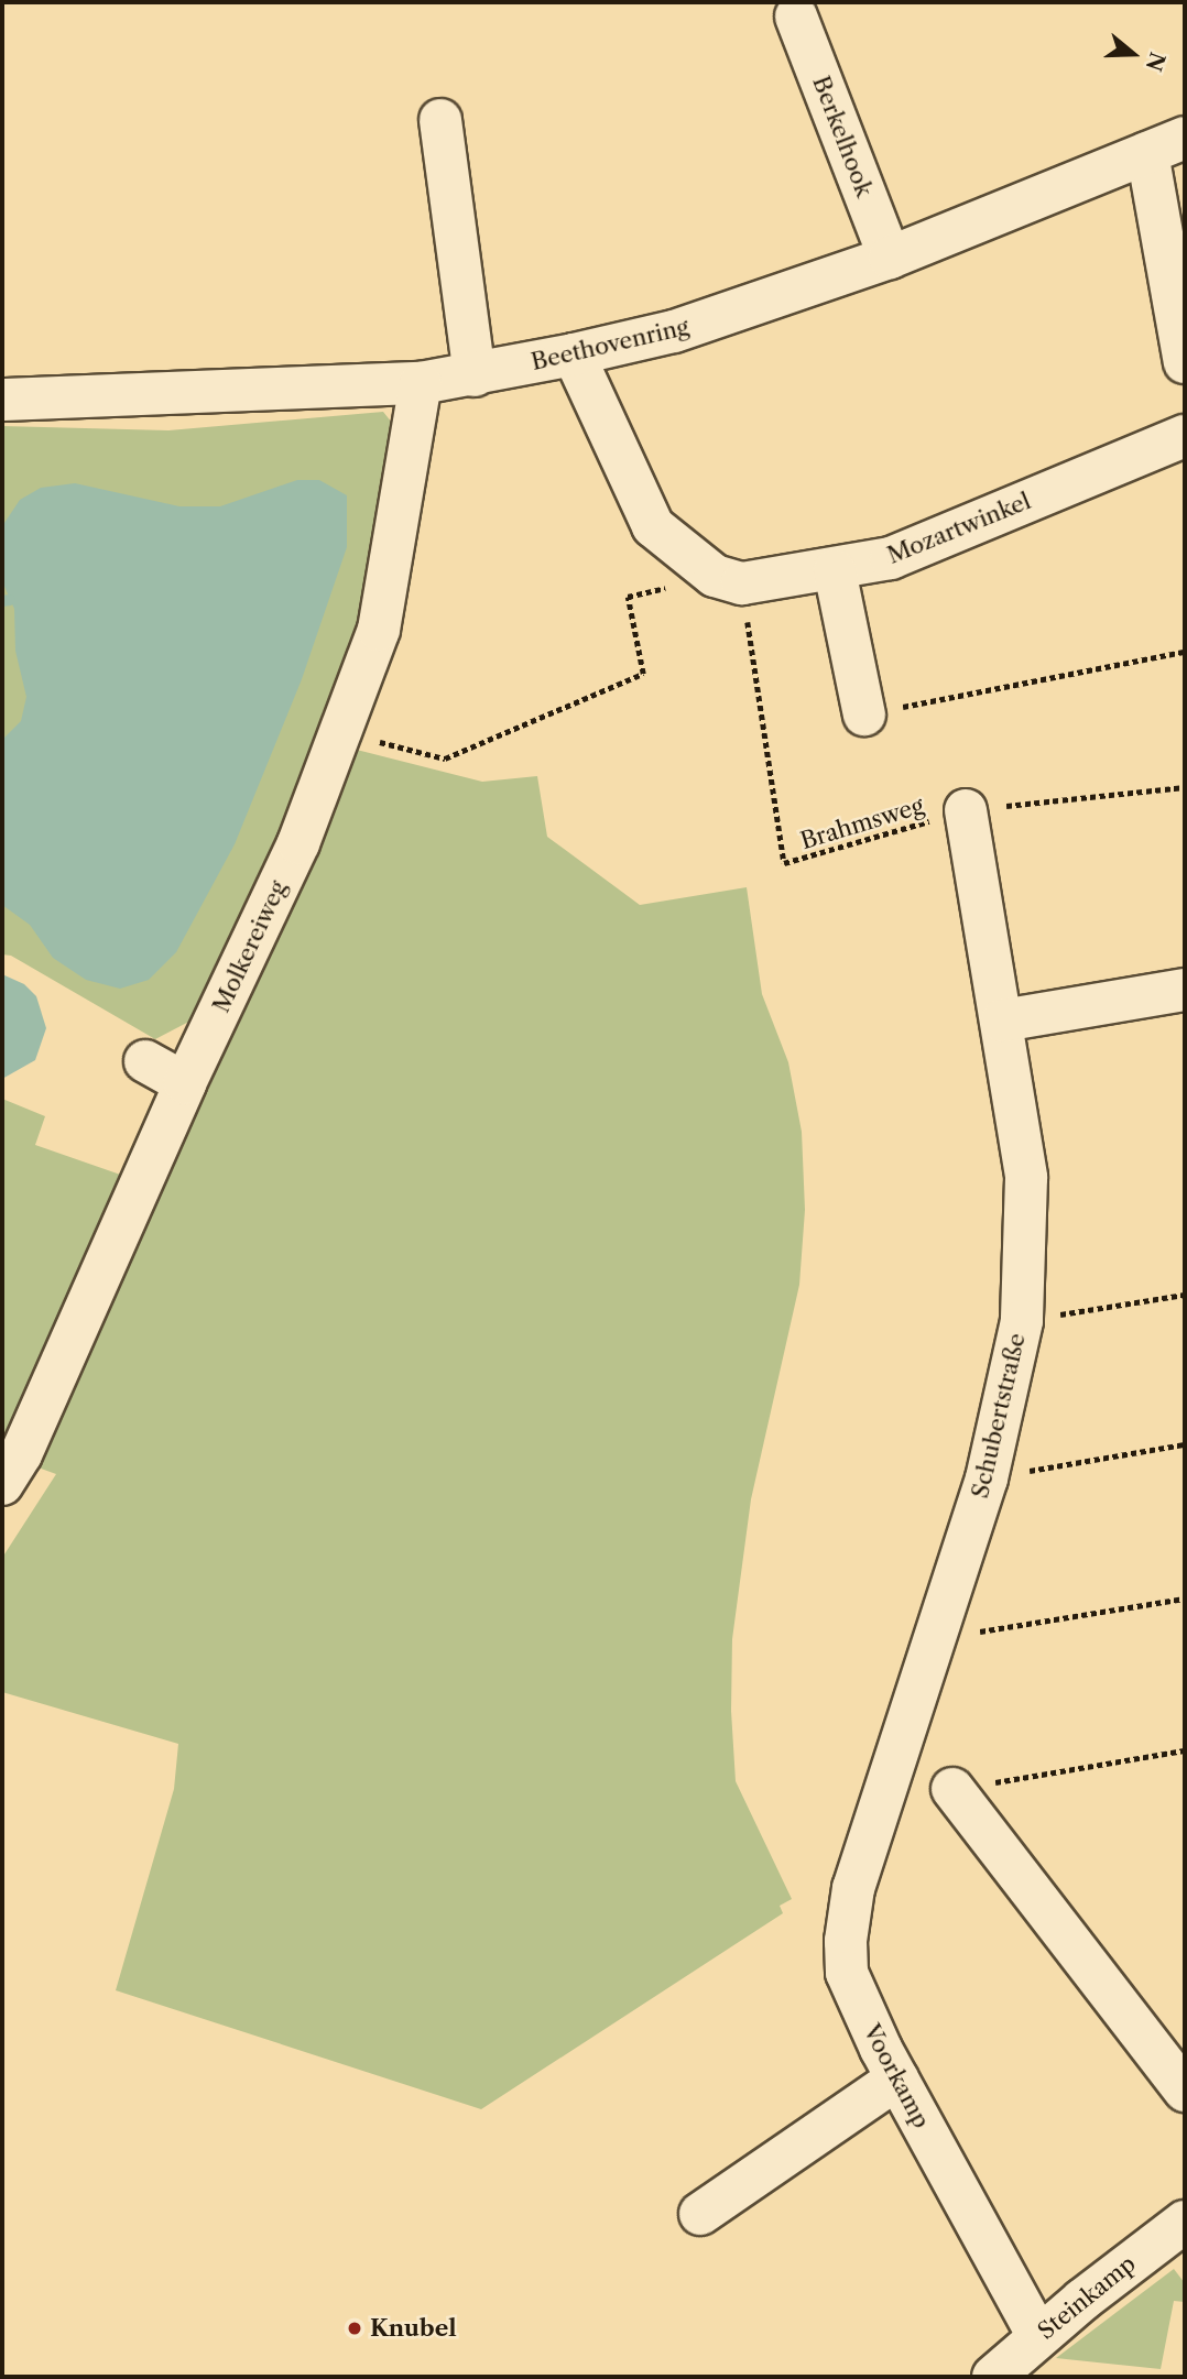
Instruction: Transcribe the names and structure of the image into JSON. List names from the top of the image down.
{
  "streets": {
    "street": [
      "Berkelhook",
      "Beethovenring",
      "Mozartwinkel",
      "Molkereiweg",
      "Schubertstraße",
      "Voorkamp",
      "Steinkamp"
    ],
    "path": ["Brahmsweg"]
  },
  "crossings": [
    ["Berkelhook", "Beethovenring"],
    ["Beethovenring", "Molkereiweg"],
    ["Mozartwinkel", "Brahmsweg"],
    ["Brahmsweg", "Schubertstraße"],
    ["Schubertstraße", "Voorkamp"],
    ["Voorkamp", "Steinkamp"]
  ],
  "places": ["Knubel"],
  "north": "right"
}
